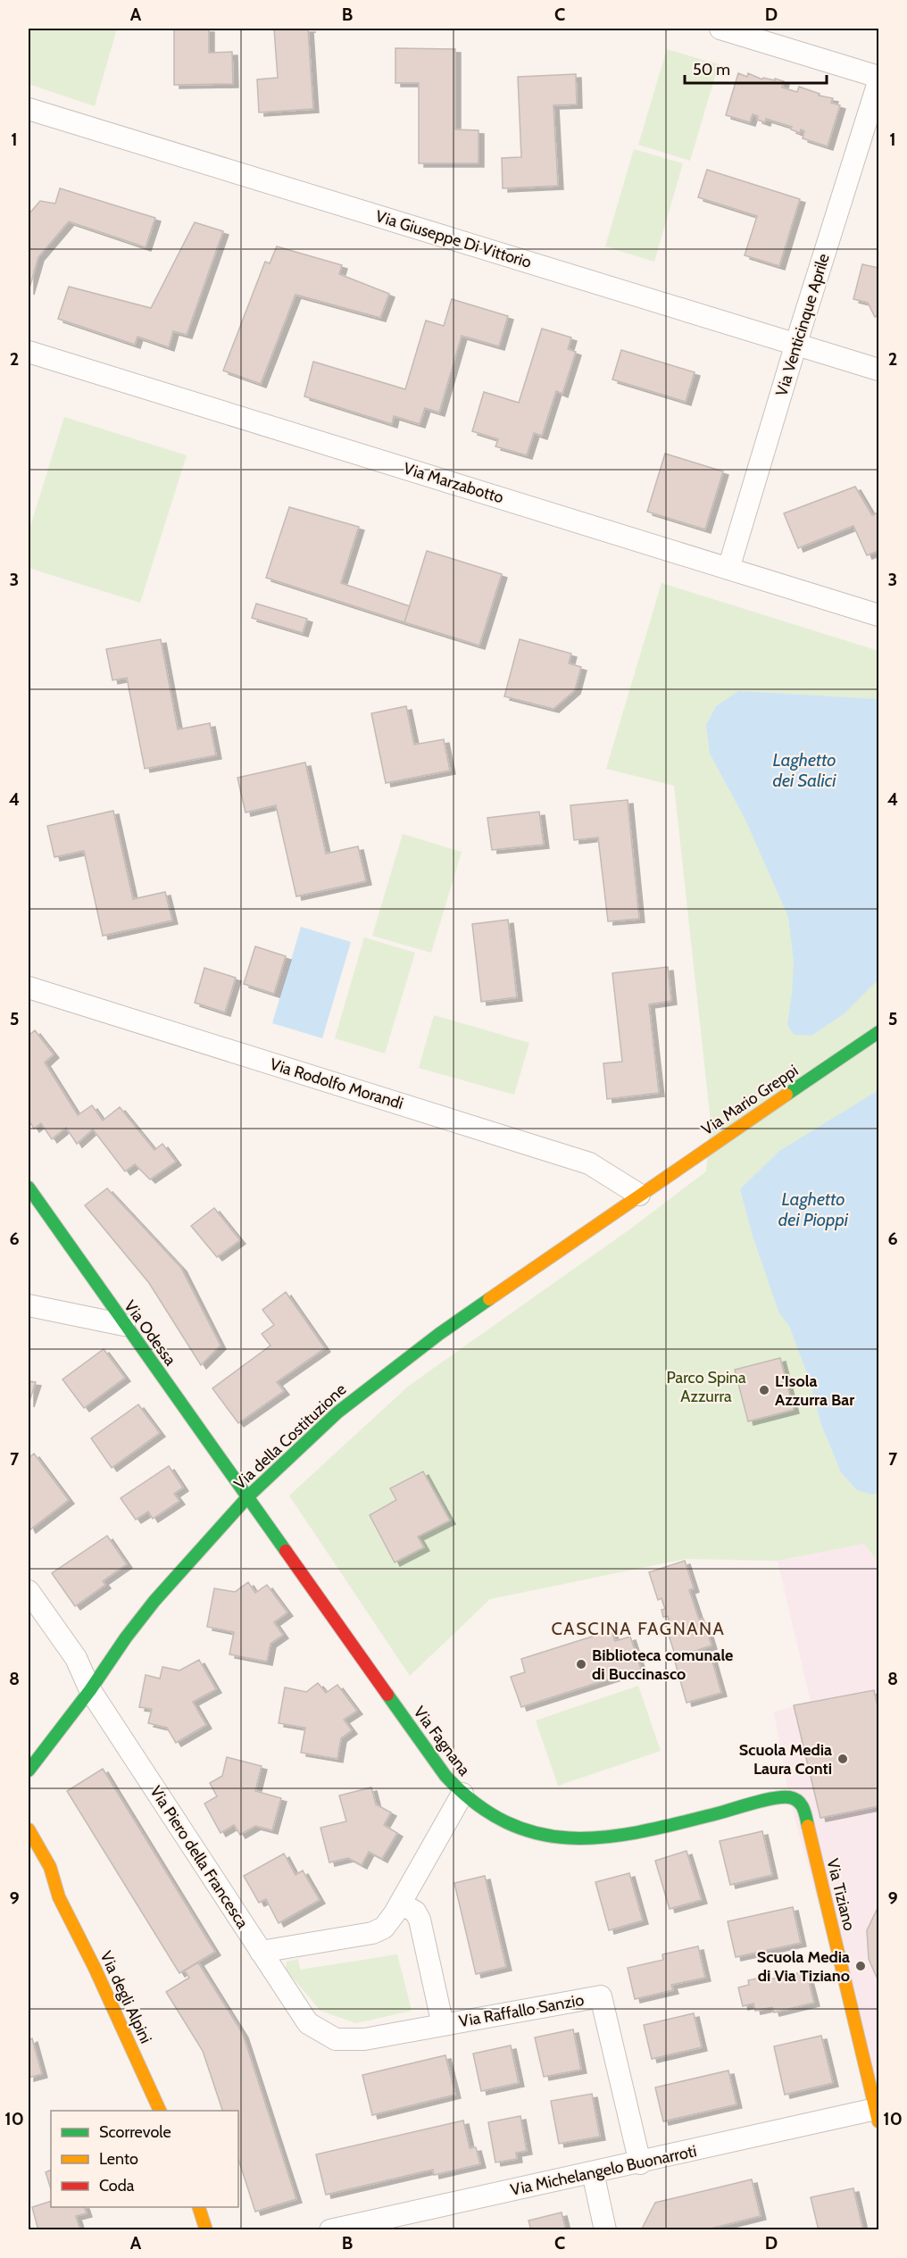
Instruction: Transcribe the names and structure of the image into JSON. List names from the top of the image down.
{
  "streets": {
    "street": [
      "Via Giuseppe Di Vittorio",
      "Via Venticinque Aprile",
      "Via Marzabotto",
      "Via Rodolfo Morandi",
      "Via Mario Greppi",
      "Via Odessa",
      "Via della Costituzione",
      "Via Fagnana",
      "Via Piero della Francesca",
      "Via Tiziano",
      "Via degli Alpini",
      "Via Raffallo Sanzio",
      "Via Michelangelo Buonarroti"
    ]
  },
  "crossings": [
    ["Via Giuseppe Di Vittorio", "Via Venticinque Aprile"],
    ["Via Venticinque Aprile", "Via Marzabotto"],
    ["Via Rodolfo Morandi", "Via Mario Greppi"],
    ["Via Rodolfo Morandi", "Via della Costituzione"],
    ["Via Mario Greppi", "Via della Costituzione"],
    ["Via Odessa", "Via della Costituzione"],
    ["Via Odessa", "Via Fagnana"],
    ["Via della Costituzione", "Via Fagnana"],
    ["Via della Costituzione", "Via Piero della Francesca"],
    ["Via Fagnana", "Via Tiziano"],
    ["Via Piero della Francesca", "Via Raffallo Sanzio"],
    ["Via Tiziano", "Via Michelangelo Buonarroti"],
    ["Via Raffallo Sanzio", "Via Michelangelo Buonarroti"]
  ],
  "districts": ["CASCINA FAGNANA"],
  "water": ["Laghetto dei Salici", "Laghetto dei Pioppi"],
  "parks": ["Parco Spina Azzurra"],
  "places": [
    "L'Isola Azzurra Bar",
    "Biblioteca comunale di Buccinasco",
    "Scuola Media Laura Conti",
    "Scuola Media di Via Tiziano"
  ],
  "legend": ["Scorrevole", "Lento", "Coda"],
  "scale_bar": "50 m",
  "grid": {
    "columns": [
      "A",
      "B",
      "C",
      "D"
    ],
    "rows": [
      "1",
      "2",
      "3",
      "4",
      "5",
      "6",
      "7",
      "8",
      "9",
      "10"
    ]
  }
}
